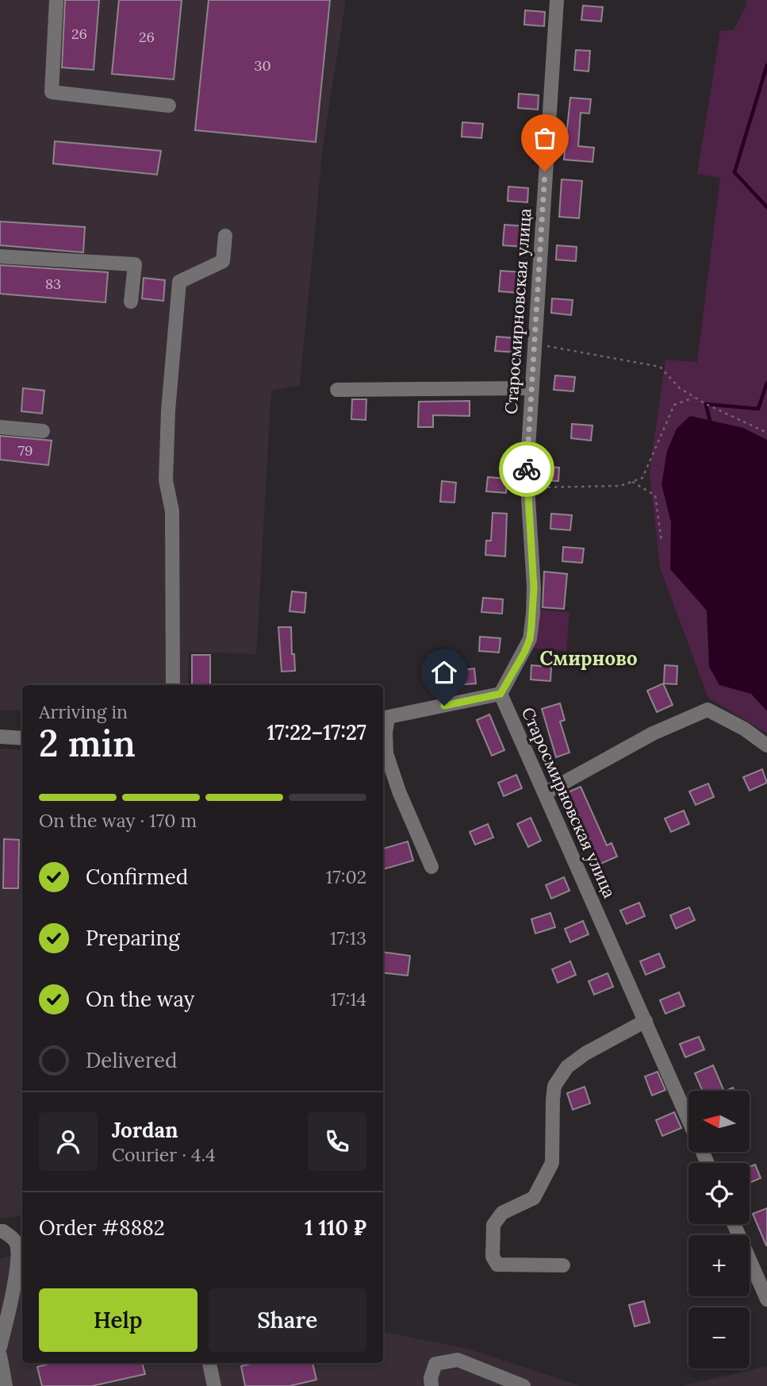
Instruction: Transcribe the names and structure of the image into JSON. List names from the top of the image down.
{
  "streets": {
    "street": ["Старосмирновская улица"]
  },
  "districts": ["Смирново"],
  "house_numbers": [
    "26",
    "26",
    "30",
    "83",
    "79"
  ],
  "north": "left",
  "page": {
    "heading": ["2 min", "Arriving in", "17:22–17:27"],
    "panel": [
      "Jordan",
      "Courier · 4.4",
      "Order #8882",
      "1 110 ₽"
    ],
    "bar": "On the way · 170 m",
    "list": [
      ["Confirmed", "17:02"],
      ["Preparing", "17:13"],
      ["On the way", "17:14"],
      "Delivered"
    ],
    "map_buttons": ["+", "−"],
    "buttons": ["Help", "Share"]
  }
}
